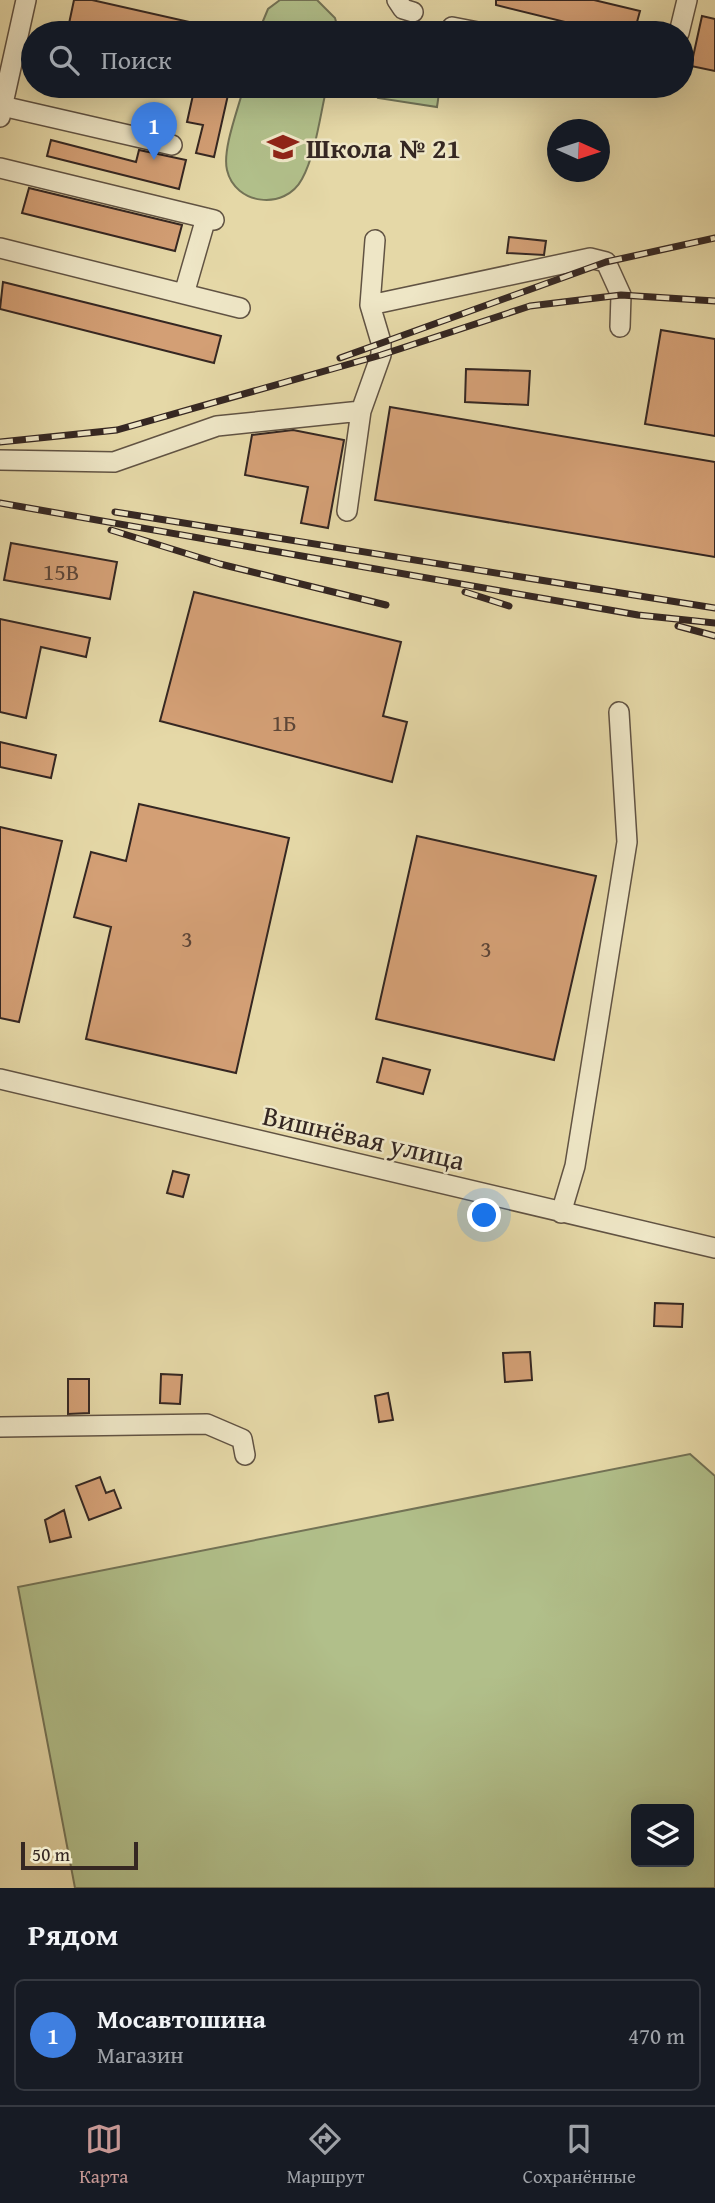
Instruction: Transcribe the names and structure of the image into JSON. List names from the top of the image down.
{
  "streets": {
    "street": ["Вишнёвая улица"]
  },
  "places": {
    "school or university": ["Школа № 21"]
  },
  "house_numbers": [
    "15В",
    "1Б",
    "3",
    "3"
  ],
  "scale_bar": "50 m",
  "north": "right",
  "page": {
    "search": "Поиск",
    "pins": "1",
    "scale": "50 m",
    "heading": "Рядом",
    "list": [
      {
        "mark": "1",
        "name": "Мосавтошина",
        "note": "Магазин",
        "value": "470 m"
      }
    ],
    "nav": ["Карта", "Маршрут", "Сохранённые"]
  }
}
